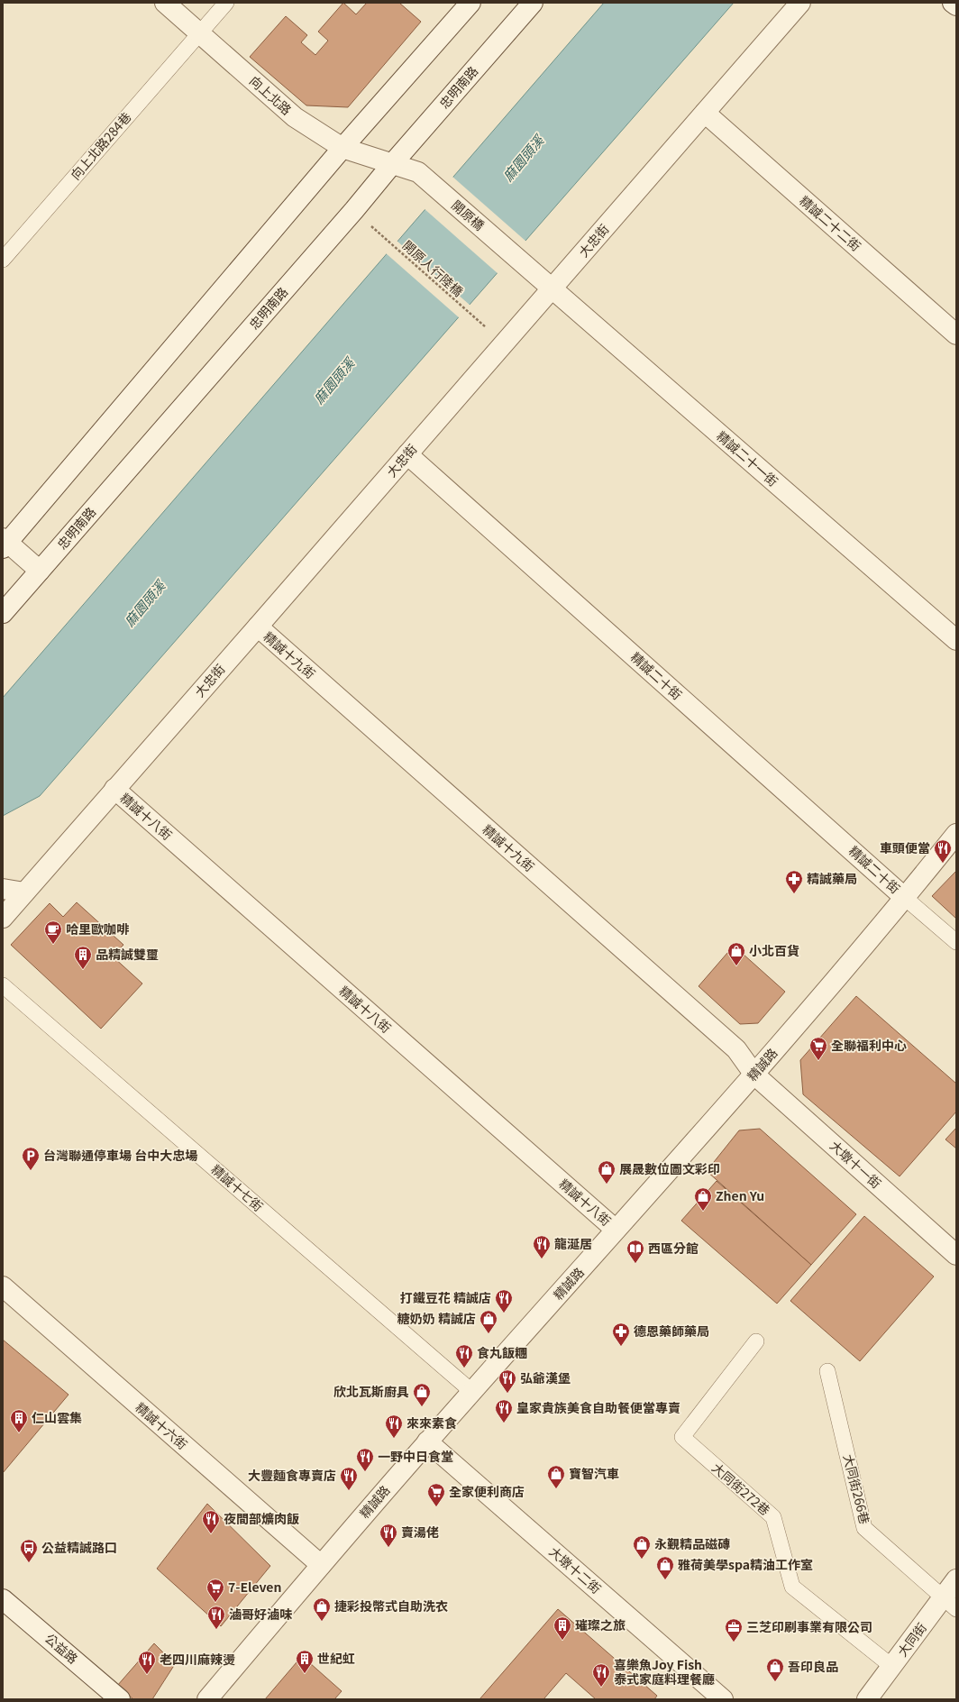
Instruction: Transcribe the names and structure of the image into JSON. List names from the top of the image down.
{
  "streets": {
    "street": [
      "忠明南路",
      "向上北路",
      "開原橋",
      "精誠二十二街",
      "大忠街",
      "精誠二十一街",
      "精誠十九街",
      "精誠二十街",
      "精誠十八街",
      "精誠路",
      "大墩十一街",
      "精誠十六街",
      "大墩十二街",
      "大同街",
      "公益路"
    ],
    "lane": [
      "向上北路284巷",
      "精誠十七街",
      "大同街272巷",
      "大同街266巷"
    ],
    "path": ["開原人行陸橋"]
  },
  "crossings": [
    ["忠明南路", "向上北路"],
    ["忠明南路", "開原橋"],
    ["向上北路", "向上北路284巷"],
    ["向上北路", "開原橋"],
    ["開原橋", "大忠街"],
    ["開原橋", "精誠二十一街"],
    ["精誠二十二街", "大忠街"],
    ["大忠街", "精誠二十一街"],
    ["大忠街", "精誠十九街"],
    ["大忠街", "精誠二十街"],
    ["大忠街", "精誠十八街"],
    ["精誠十九街", "精誠路"],
    ["精誠十九街", "大墩十一街"],
    ["精誠二十街", "精誠路"],
    ["精誠十八街", "精誠路"],
    ["精誠路", "大墩十一街"],
    ["精誠路", "精誠十七街"],
    ["精誠路", "精誠十六街"],
    ["精誠路", "大墩十二街"],
    ["大同街272巷", "大同街"],
    ["大同街266巷", "大同街"]
  ],
  "water": ["麻園頭溪"],
  "places": {
    "restaurant": [
      "車頭便當",
      "龍涎居",
      "打鐵豆花 精誠店",
      "食丸飯糰",
      "弘爺漢堡",
      "皇家貴族美食自助餐便當專賣",
      "來來素食",
      "一野中日食堂",
      "大豐麵食專賣店",
      "夜間部爌肉飯",
      "賣湯佬",
      "滷哥好滷味",
      "老四川麻辣燙",
      "喜樂魚Joy Fish 泰式家庭料理餐廳"
    ],
    "pharmacy": ["精誠藥局", "德恩藥師藥局"],
    "cafe": ["哈里歐咖啡"],
    "shop": [
      "小北百貨",
      "展晟數位圖文彩印",
      "Zhen Yu",
      "糖奶奶 精誠店",
      "欣北瓦斯廚具",
      "寶智汽車",
      "永覲精品磁磚",
      "雅荷美學spa精油工作室",
      "捷彩投幣式自助洗衣",
      "吾印良品"
    ],
    "building": [
      "品精誠雙璽",
      "仁山雲集",
      "璀璨之旅",
      "世紀虹"
    ],
    "supermarket": ["全聯福利中心", "全家便利商店", "7-Eleven"],
    "parking": ["台灣聯通停車場 台中大忠場"],
    "library": ["西區分館"],
    "bus stop": ["公益精誠路口"],
    "office": ["三芝印刷事業有限公司"]
  }
}
